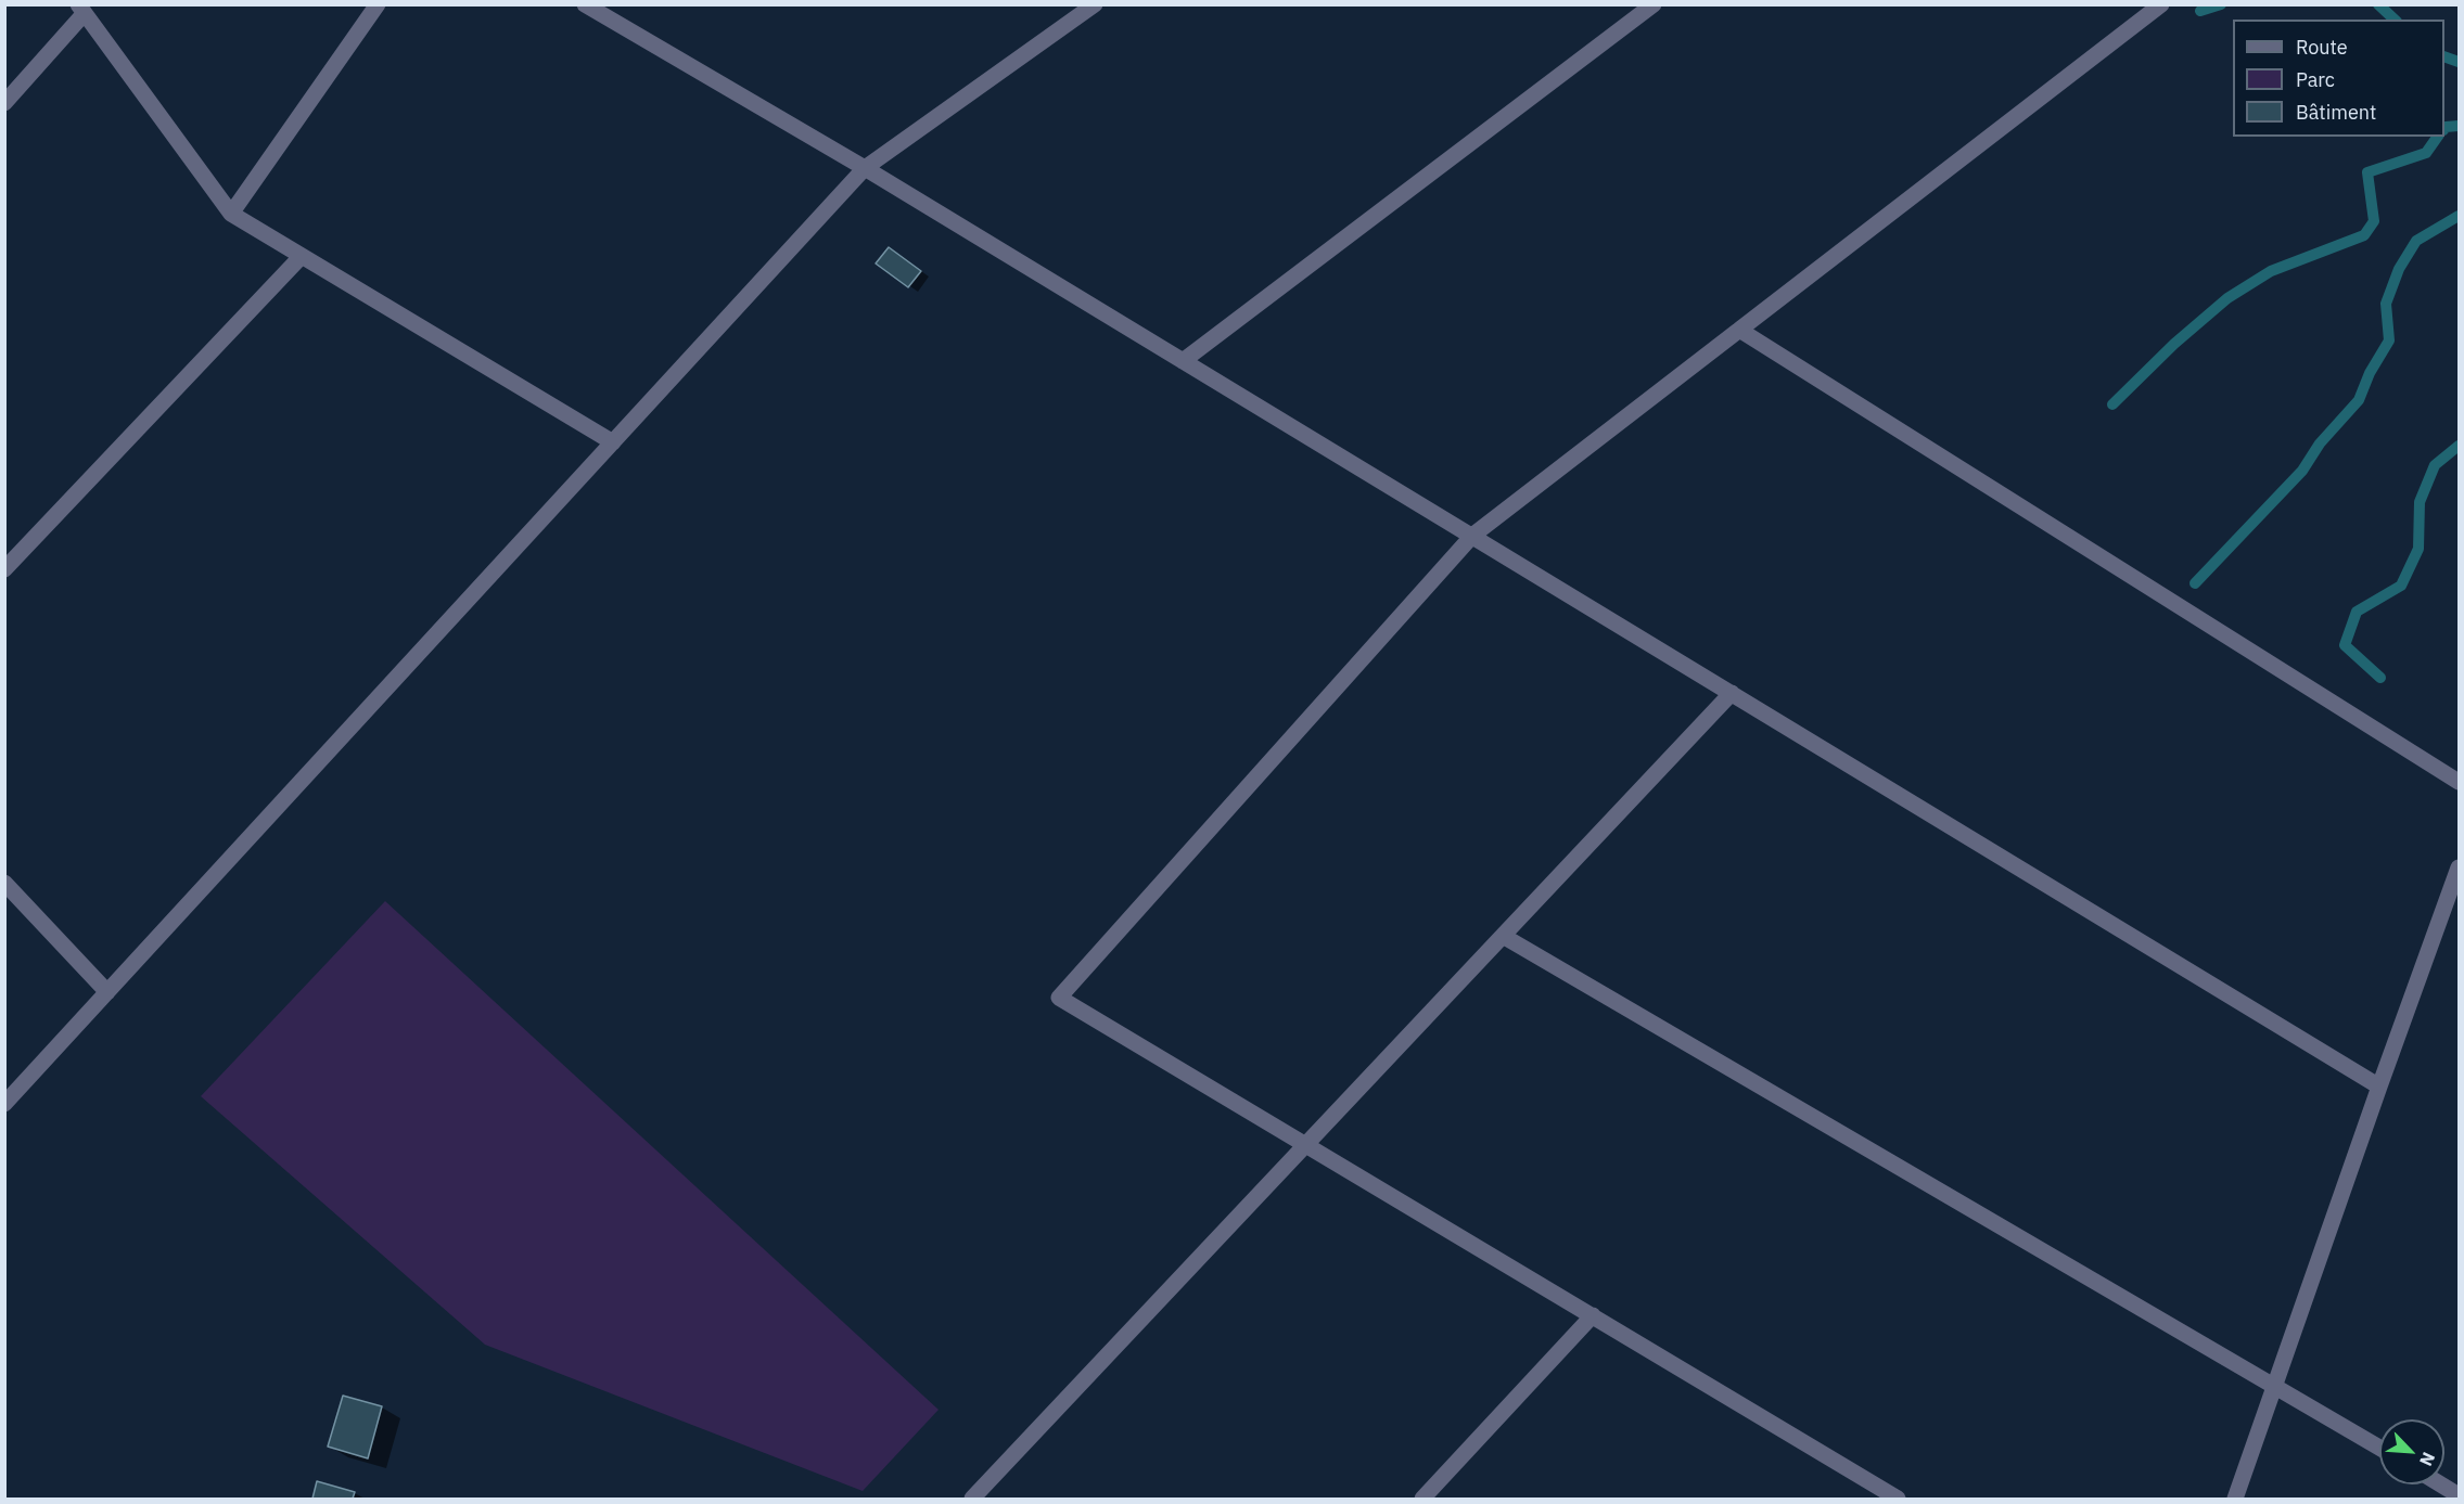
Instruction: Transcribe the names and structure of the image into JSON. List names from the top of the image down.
{
  "legend": ["Route", "Parc", "Bâtiment"],
  "north": "bottom right"
}
